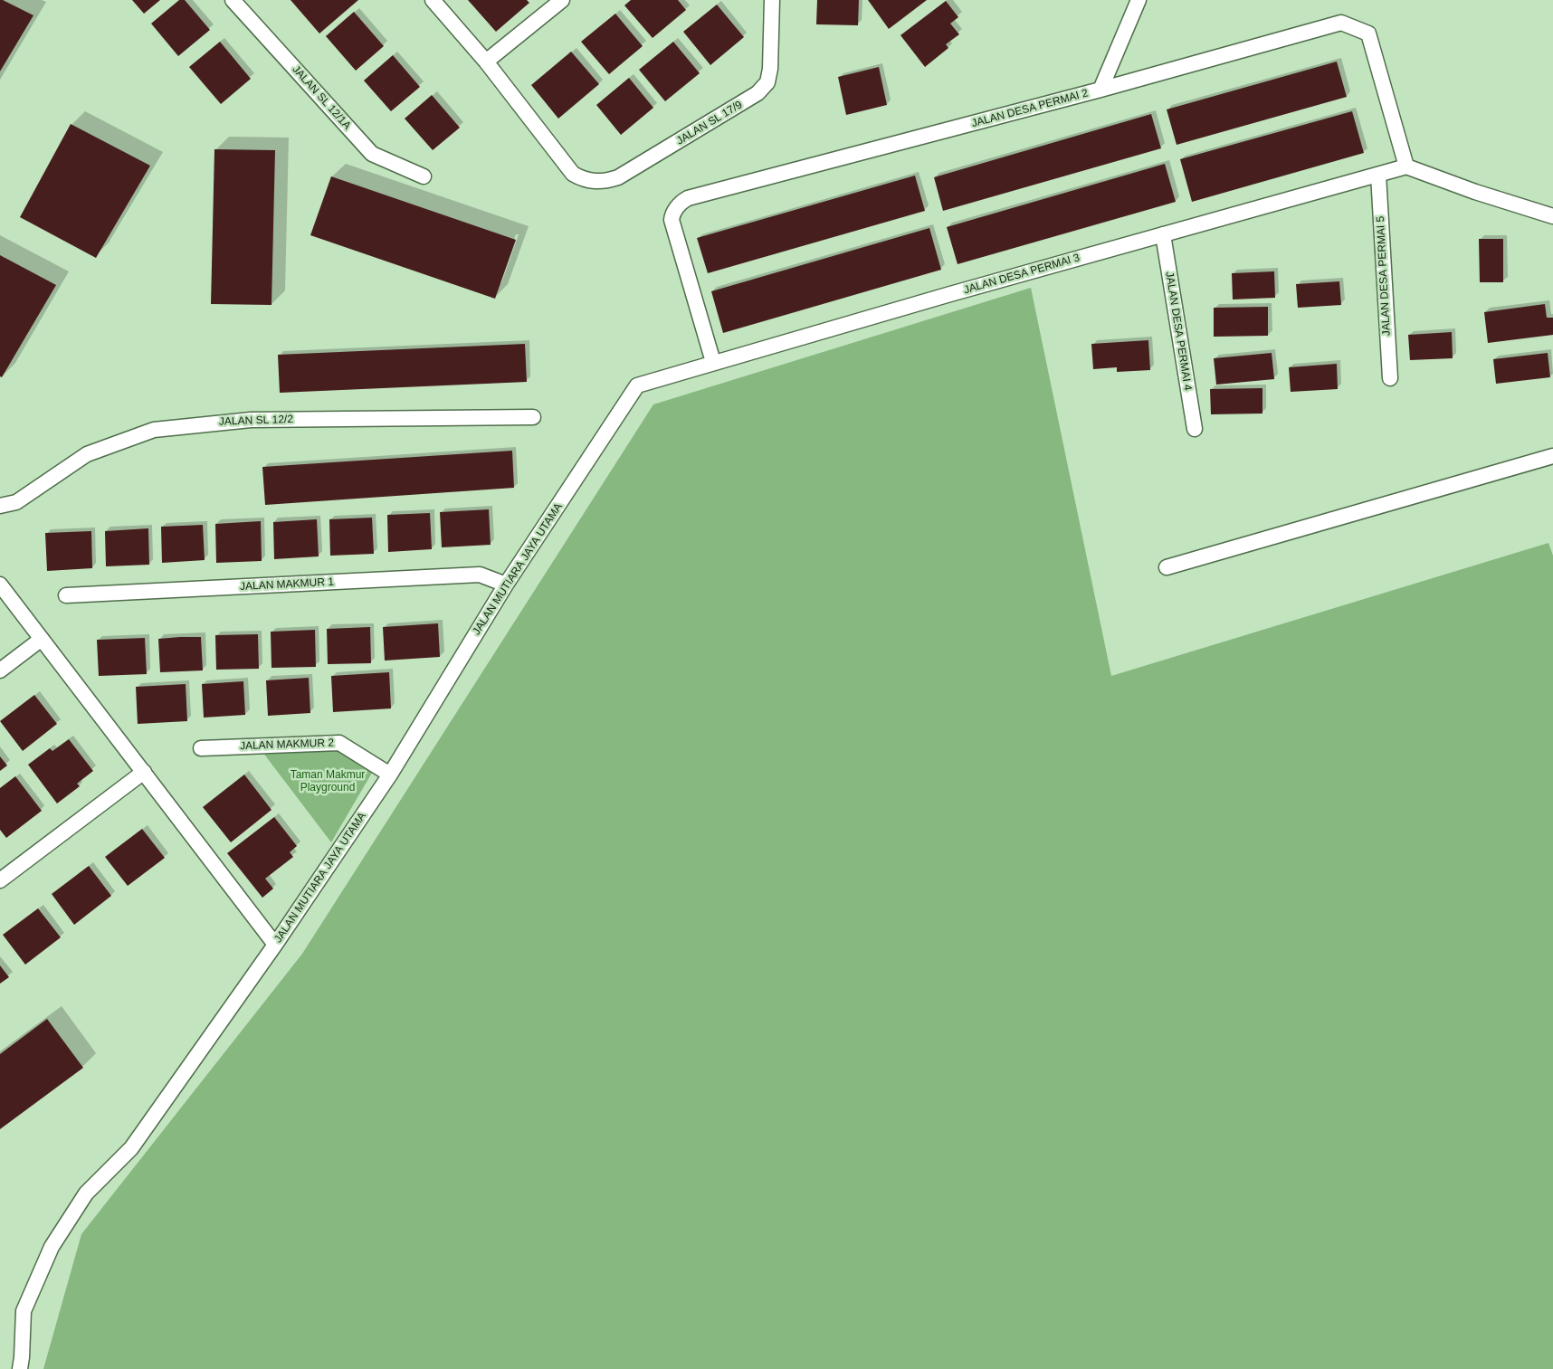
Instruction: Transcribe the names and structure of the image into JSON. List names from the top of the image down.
{
  "streets": {
    "street": [
      "JALAN SL 12/1A",
      "JALAN DESA PERMAI 2",
      "JALAN SL 17/9",
      "JALAN DESA PERMAI 3",
      "JALAN DESA PERMAI 5",
      "JALAN DESA PERMAI 4",
      "JALAN SL 12/2",
      "JALAN MUTIARA JAYA UTAMA",
      "JALAN MAKMUR 1",
      "JALAN MAKMUR 2"
    ]
  },
  "crossings": [
    ["JALAN DESA PERMAI 2", "JALAN DESA PERMAI 3"],
    ["JALAN DESA PERMAI 3", "JALAN DESA PERMAI 5"],
    ["JALAN DESA PERMAI 3", "JALAN DESA PERMAI 4"],
    ["JALAN DESA PERMAI 3", "JALAN MUTIARA JAYA UTAMA"],
    ["JALAN MUTIARA JAYA UTAMA", "JALAN MAKMUR 1"],
    ["JALAN MUTIARA JAYA UTAMA", "JALAN MAKMUR 2"]
  ],
  "parks": ["Taman Makmur Playground"]
}
